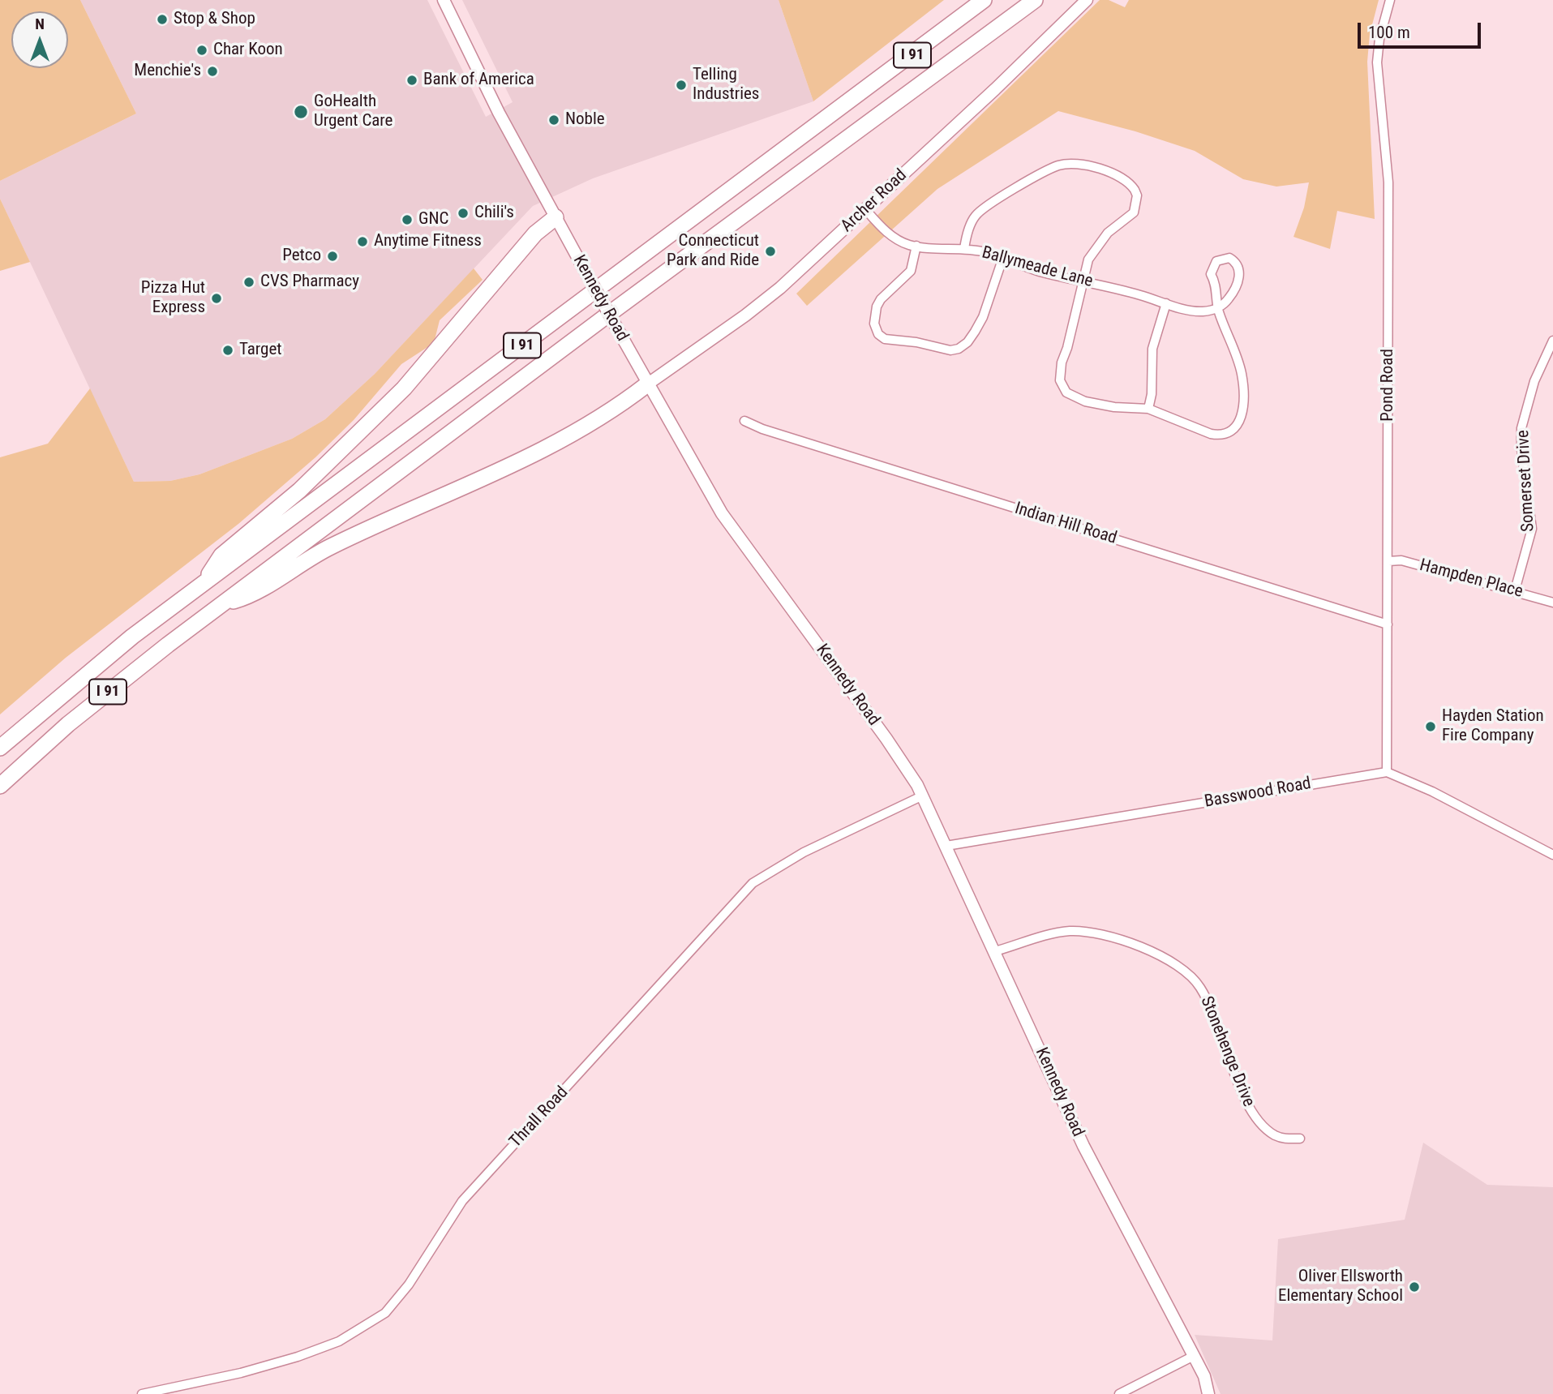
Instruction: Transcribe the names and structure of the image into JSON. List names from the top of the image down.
{
  "streets": {
    "highway": ["I 91"],
    "street": [
      "Archer Road",
      "Ballymeade Lane",
      "Kennedy Road",
      "Pond Road",
      "Somerset Drive",
      "Indian Hill Road",
      "Hampden Place",
      "Basswood Road",
      "Stonehenge Drive",
      "Thrall Road"
    ]
  },
  "crossings": [
    ["Archer Road", "Ballymeade Lane"],
    ["Archer Road", "Kennedy Road"],
    ["Kennedy Road", "Basswood Road"],
    ["Kennedy Road", "Stonehenge Drive"],
    ["Kennedy Road", "Thrall Road"],
    ["Pond Road", "Indian Hill Road"],
    ["Pond Road", "Hampden Place"],
    ["Pond Road", "Basswood Road"],
    ["Somerset Drive", "Hampden Place"]
  ],
  "places": [
    "Stop & Shop",
    "Char Koon",
    "Menchie's",
    "Bank of America",
    "Telling Industries",
    "GoHealth Urgent Care",
    "Noble",
    "Chili's",
    "GNC",
    "Anytime Fitness",
    "Connecticut Park and Ride",
    "Petco",
    "CVS Pharmacy",
    "Pizza Hut Express",
    "Target",
    "Hayden Station Fire Company",
    "Oliver Ellsworth Elementary School"
  ],
  "scale_bar": "100 m",
  "north": "top"
}
